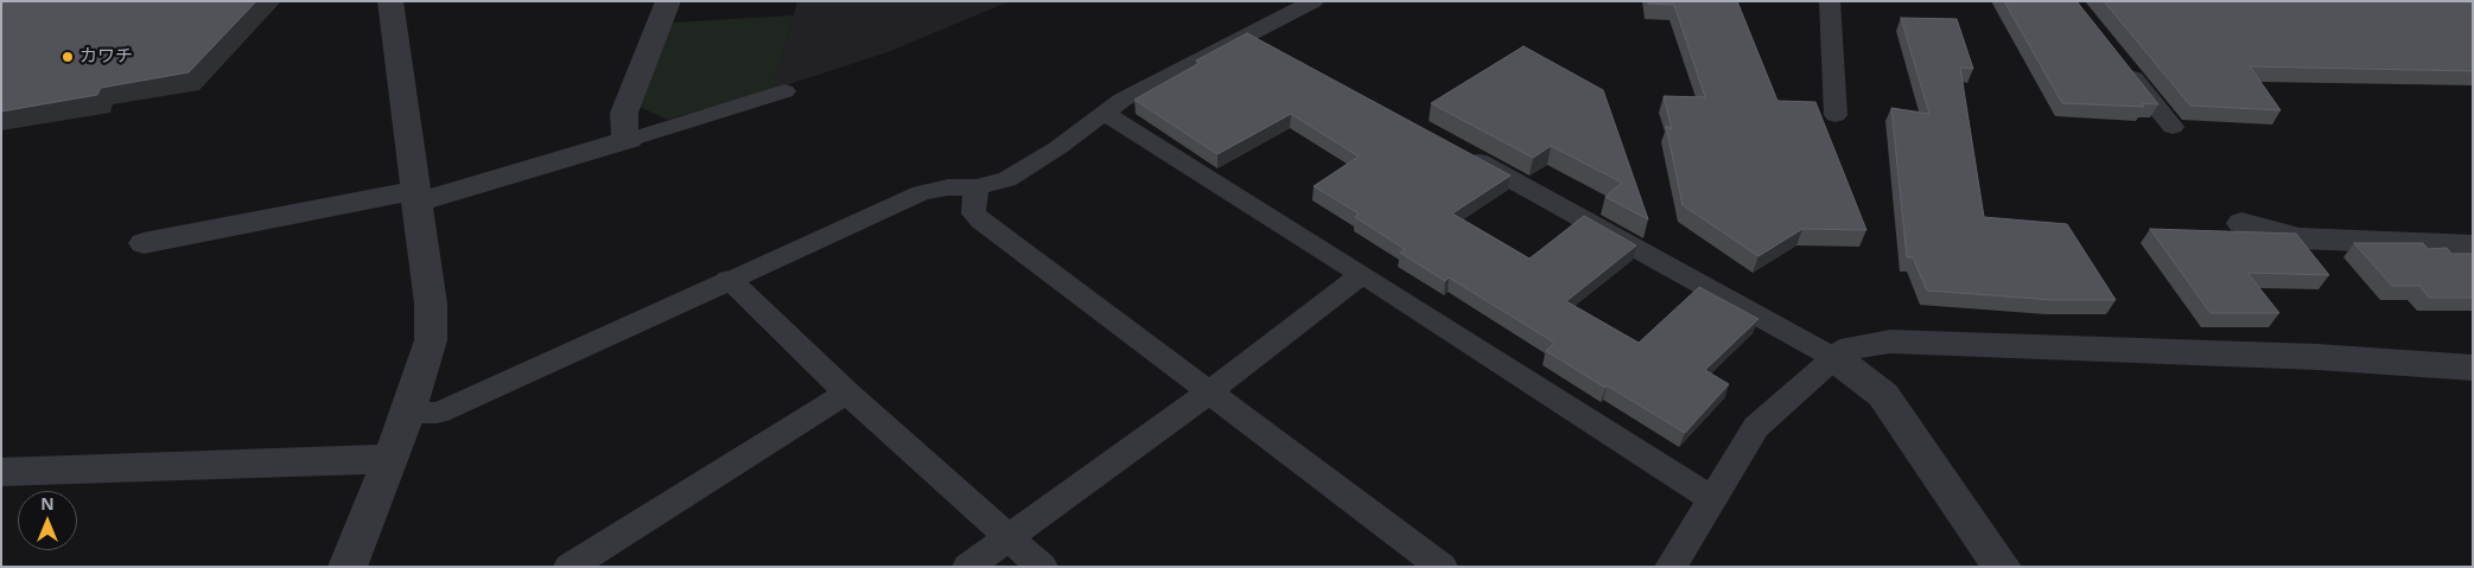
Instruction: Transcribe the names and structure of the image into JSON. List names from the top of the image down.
{
  "places": ["カワチ"],
  "north": "top"
}
